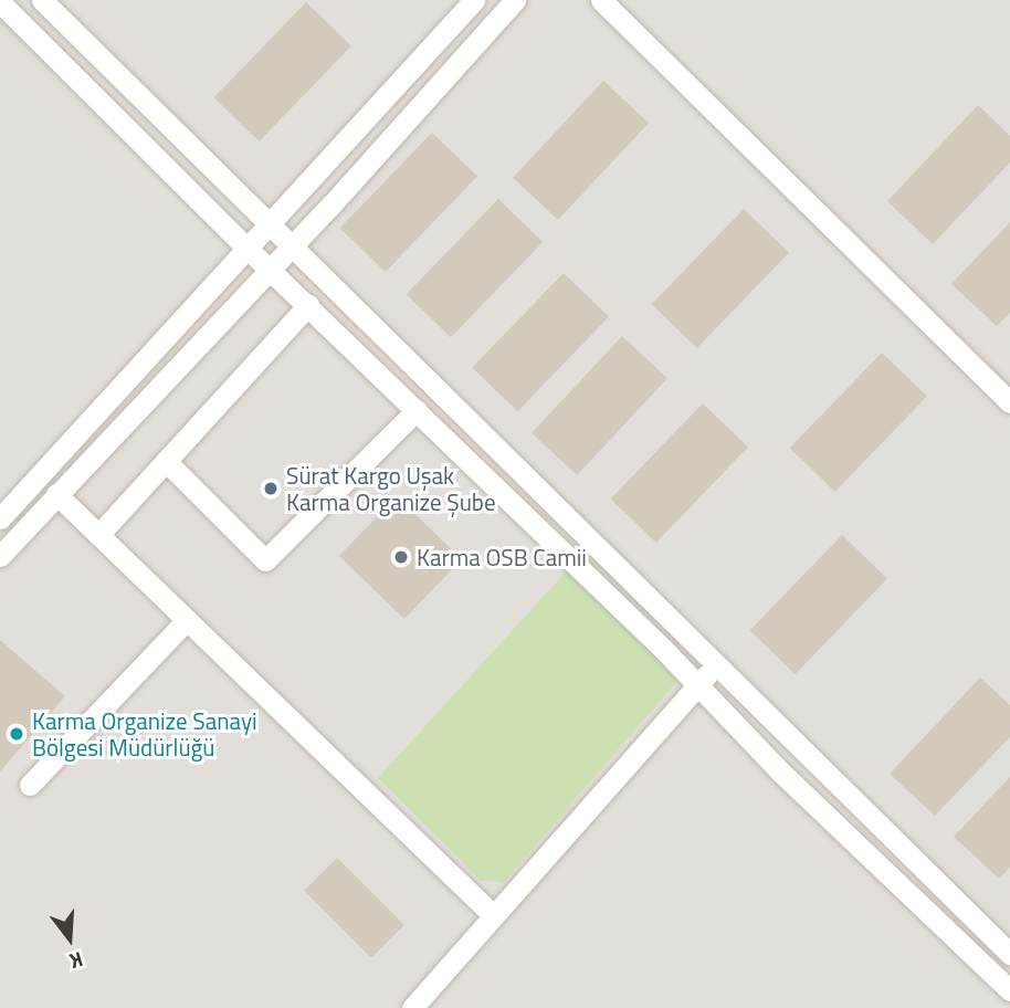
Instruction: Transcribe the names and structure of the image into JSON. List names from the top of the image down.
{
  "places": ["Sürat Kargo Uşak Karma Organize Şube", "Karma OSB Camii", "Karma Organize Sanayi Bölgesi Müdürlüğü"],
  "north": "bottom"
}
